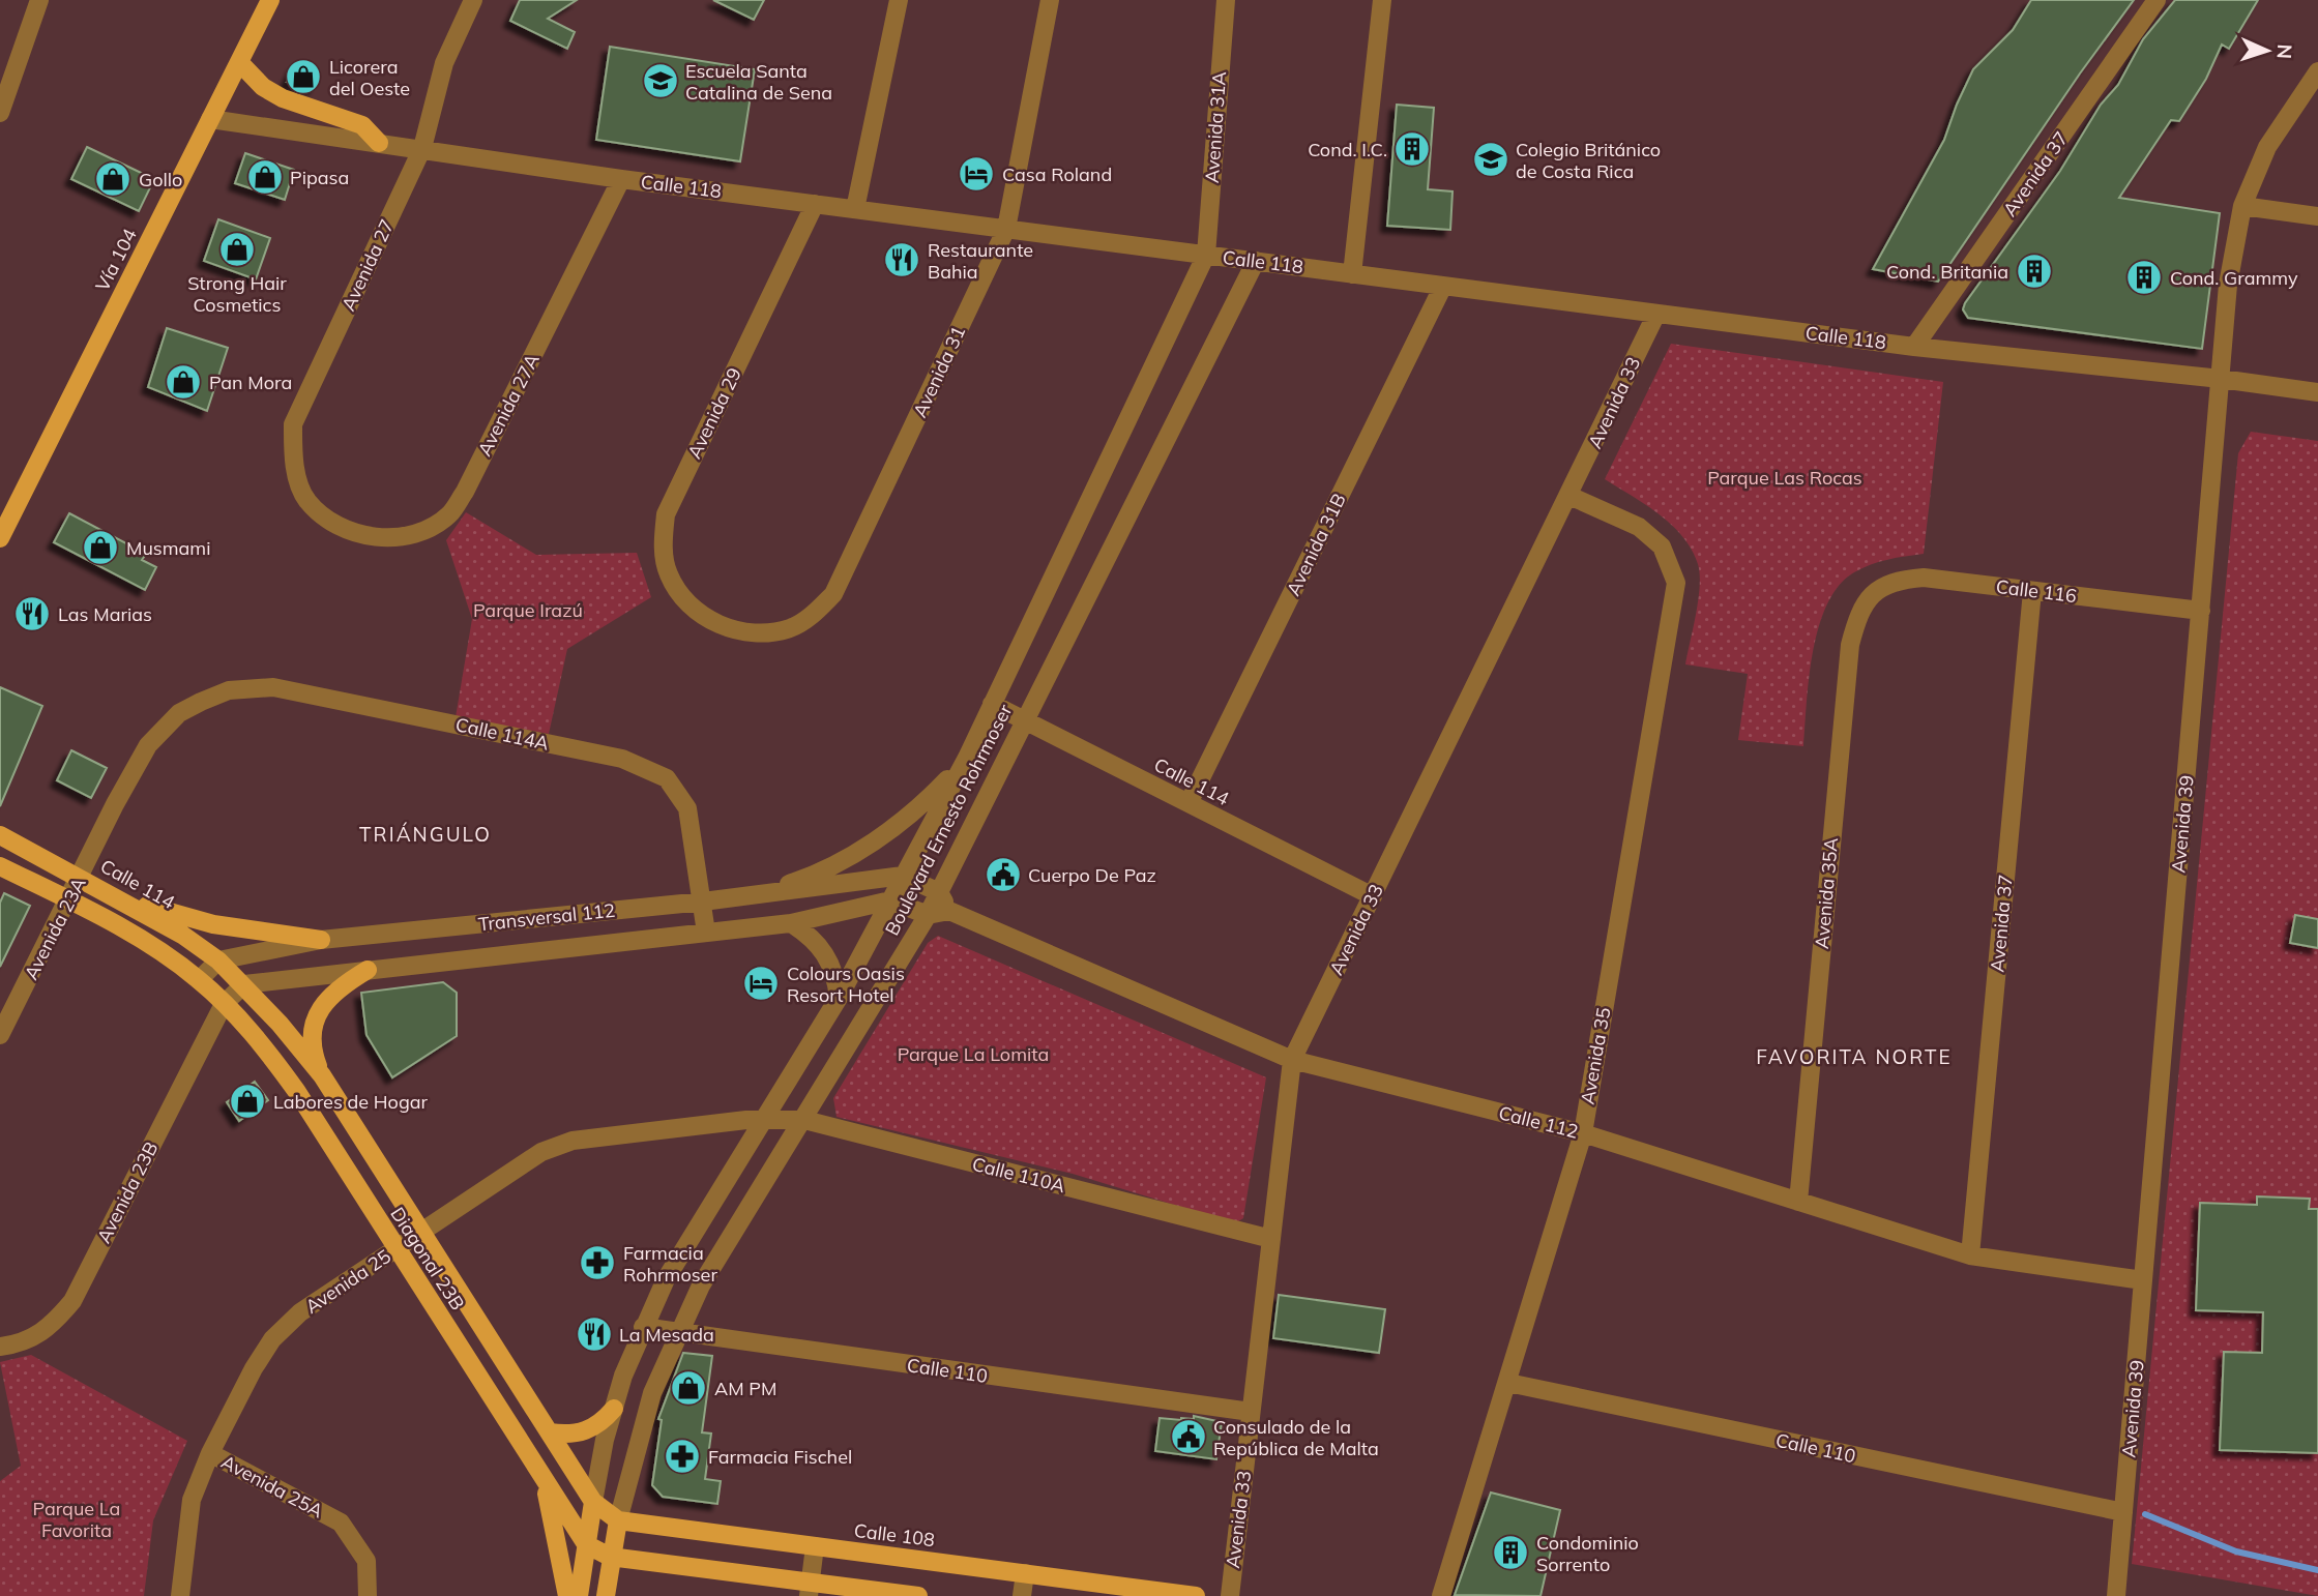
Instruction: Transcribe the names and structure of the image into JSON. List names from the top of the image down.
{
  "streets": {
    "main road": [
      "Vía 104",
      "Calle 114",
      "Boulevard Ernesto Rohrmoser",
      "Diagonal 23B",
      "Calle 108"
    ],
    "street": [
      "Avenida 31A",
      "Avenida 37",
      "Calle 118",
      "Avenida 27",
      "Avenida 31",
      "Avenida 33",
      "Avenida 27A",
      "Avenida 29",
      "Avenida 31B",
      "Calle 116",
      "Calle 114A",
      "Avenida 39",
      "Avenida 35A",
      "Transversal 112",
      "Avenida 23A",
      "Avenida 35",
      "Calle 112",
      "Calle 110A",
      "Avenida 23B",
      "Avenida 25",
      "Calle 110",
      "Avenida 25A"
    ]
  },
  "crossings": [
    ["Avenida 31A", "Calle 118"],
    ["Avenida 31A", "Boulevard Ernesto Rohrmoser"],
    ["Avenida 37", "Calle 118"],
    ["Avenida 37", "Calle 116"],
    ["Avenida 37", "Calle 112"],
    ["Calle 118", "Vía 104"],
    ["Calle 118", "Avenida 27"],
    ["Calle 118", "Avenida 31"],
    ["Calle 118", "Avenida 33"],
    ["Calle 118", "Avenida 27A"],
    ["Calle 118", "Avenida 29"],
    ["Calle 118", "Avenida 31B"],
    ["Calle 118", "Boulevard Ernesto Rohrmoser"],
    ["Calle 118", "Avenida 39"],
    ["Avenida 27", "Avenida 27A"],
    ["Avenida 31", "Avenida 29"],
    ["Avenida 33", "Calle 114"],
    ["Avenida 33", "Avenida 35"],
    ["Avenida 33", "Calle 112"],
    ["Avenida 33", "Calle 110A"],
    ["Avenida 33", "Calle 110"],
    ["Avenida 31B", "Calle 114"],
    ["Calle 116", "Avenida 39"],
    ["Calle 116", "Avenida 35A"],
    ["Calle 114A", "Transversal 112"],
    ["Calle 114A", "Avenida 23A"],
    ["Calle 114", "Boulevard Ernesto Rohrmoser"],
    ["Calle 114", "Transversal 112"],
    ["Calle 114", "Avenida 23A"],
    ["Calle 114", "Diagonal 23B"],
    ["Boulevard Ernesto Rohrmoser", "Transversal 112"],
    ["Boulevard Ernesto Rohrmoser", "Calle 110A"],
    ["Boulevard Ernesto Rohrmoser", "Diagonal 23B"],
    ["Boulevard Ernesto Rohrmoser", "Avenida 25"],
    ["Boulevard Ernesto Rohrmoser", "Calle 110"],
    ["Boulevard Ernesto Rohrmoser", "Calle 108"],
    ["Avenida 39", "Calle 112"],
    ["Avenida 39", "Calle 110"],
    ["Avenida 35A", "Calle 112"],
    ["Transversal 112", "Diagonal 23B"],
    ["Avenida 35", "Calle 112"],
    ["Avenida 35", "Calle 110"],
    ["Calle 110A", "Avenida 25"],
    ["Avenida 23B", "Diagonal 23B"],
    ["Diagonal 23B", "Avenida 25"],
    ["Diagonal 23B", "Calle 108"],
    ["Avenida 25", "Avenida 25A"]
  ],
  "districts": ["TRIÁNGULO", "FAVORITA NORTE"],
  "parks": [
    "Parque Las Rocas",
    "Parque Irazú",
    "Parque La Lomita",
    "Parque La Favorita"
  ],
  "places": {
    "shop": [
      "Licorera del Oeste",
      "Pipasa",
      "Gollo",
      "Strong Hair Cosmetics",
      "Pan Mora",
      "Musmami",
      "Labores de Hogar",
      "AM PM"
    ],
    "school or university": ["Escuela Santa Catalina de Sena", "Colegio Británico de Costa Rica"],
    "building": [
      "Cond. I.C.",
      "Cond. Britania",
      "Cond. Grammy",
      "Condominio Sorrento"
    ],
    "hotel": ["Casa Roland", "Colours Oasis Resort Hotel"],
    "restaurant": ["Restaurante Bahia", "Las Marias", "La Mesada"],
    "public building": ["Cuerpo De Paz", "Consulado de la República de Malta"],
    "pharmacy": ["Farmacia Rohrmoser", "Farmacia Fischel"]
  },
  "north": "right"
}
